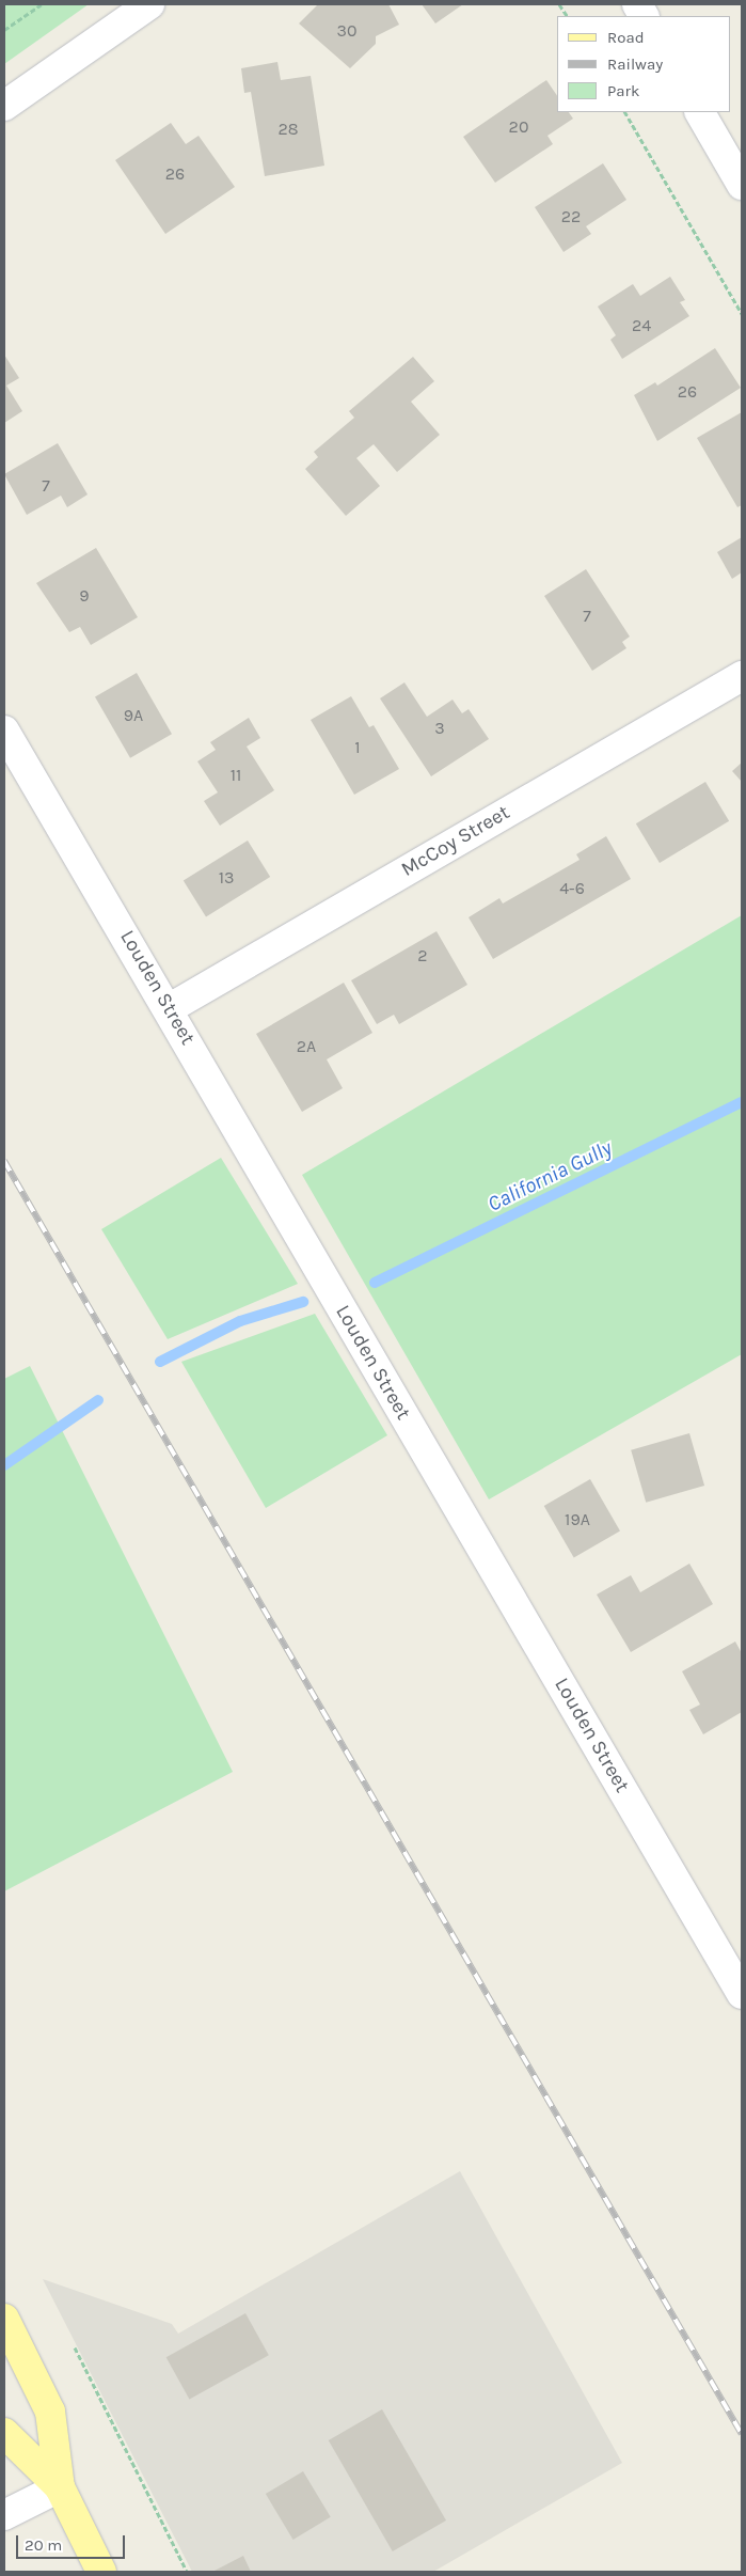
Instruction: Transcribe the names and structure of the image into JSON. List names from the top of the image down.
{
  "streets": {
    "street": ["McCoy Street", "Louden Street"]
  },
  "crossings": [
    ["McCoy Street", "Louden Street"]
  ],
  "water": ["California Gully"],
  "house_numbers": [
    "30",
    "20",
    "28",
    "26",
    "22",
    "24",
    "26",
    "7",
    "9",
    "7",
    "9A",
    "3",
    "1",
    "11",
    "13",
    "4-6",
    "2",
    "2A",
    "19A"
  ],
  "legend": ["Road", "Railway", "Park"],
  "scale_bar": "20 m"
}
